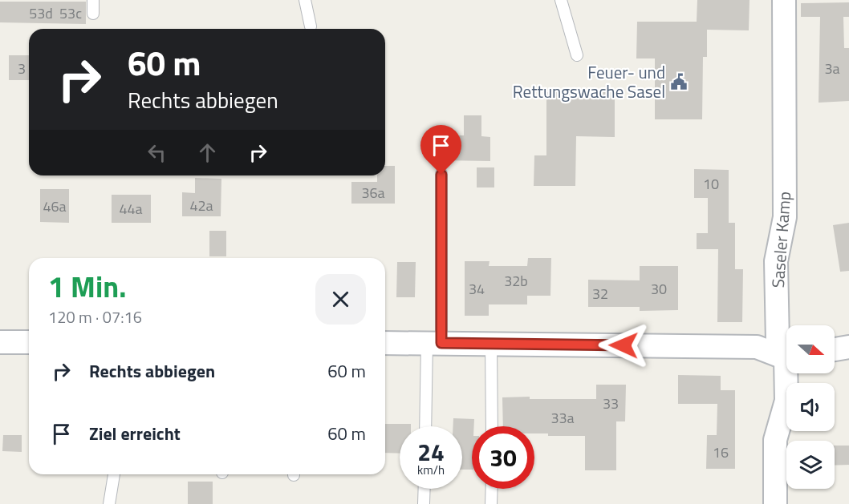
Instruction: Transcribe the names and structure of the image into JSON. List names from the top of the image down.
{
  "streets": {
    "street": ["Saseler Kamp"]
  },
  "places": {
    "public building": ["Feuer- und Rettungswache Sasel"]
  },
  "house_numbers": [
    "53d",
    "53c",
    "3",
    "3a",
    "10",
    "36a",
    "42a",
    "46a",
    "44a",
    "32b",
    "34",
    "30",
    "32",
    "33",
    "33a",
    "16"
  ],
  "north": "right",
  "page": {
    "turn": ["60 m", "Rechts abbiegen"],
    "heading": ["1 Min.", "120 m · 07:16"],
    "list": [
      {
        "name": "Rechts abbiegen",
        "value": "60 m"
      },
      {
        "name": "Ziel erreicht",
        "value": "60 m"
      }
    ],
    "speed": "24 km/h",
    "limit": "30"
  }
}
